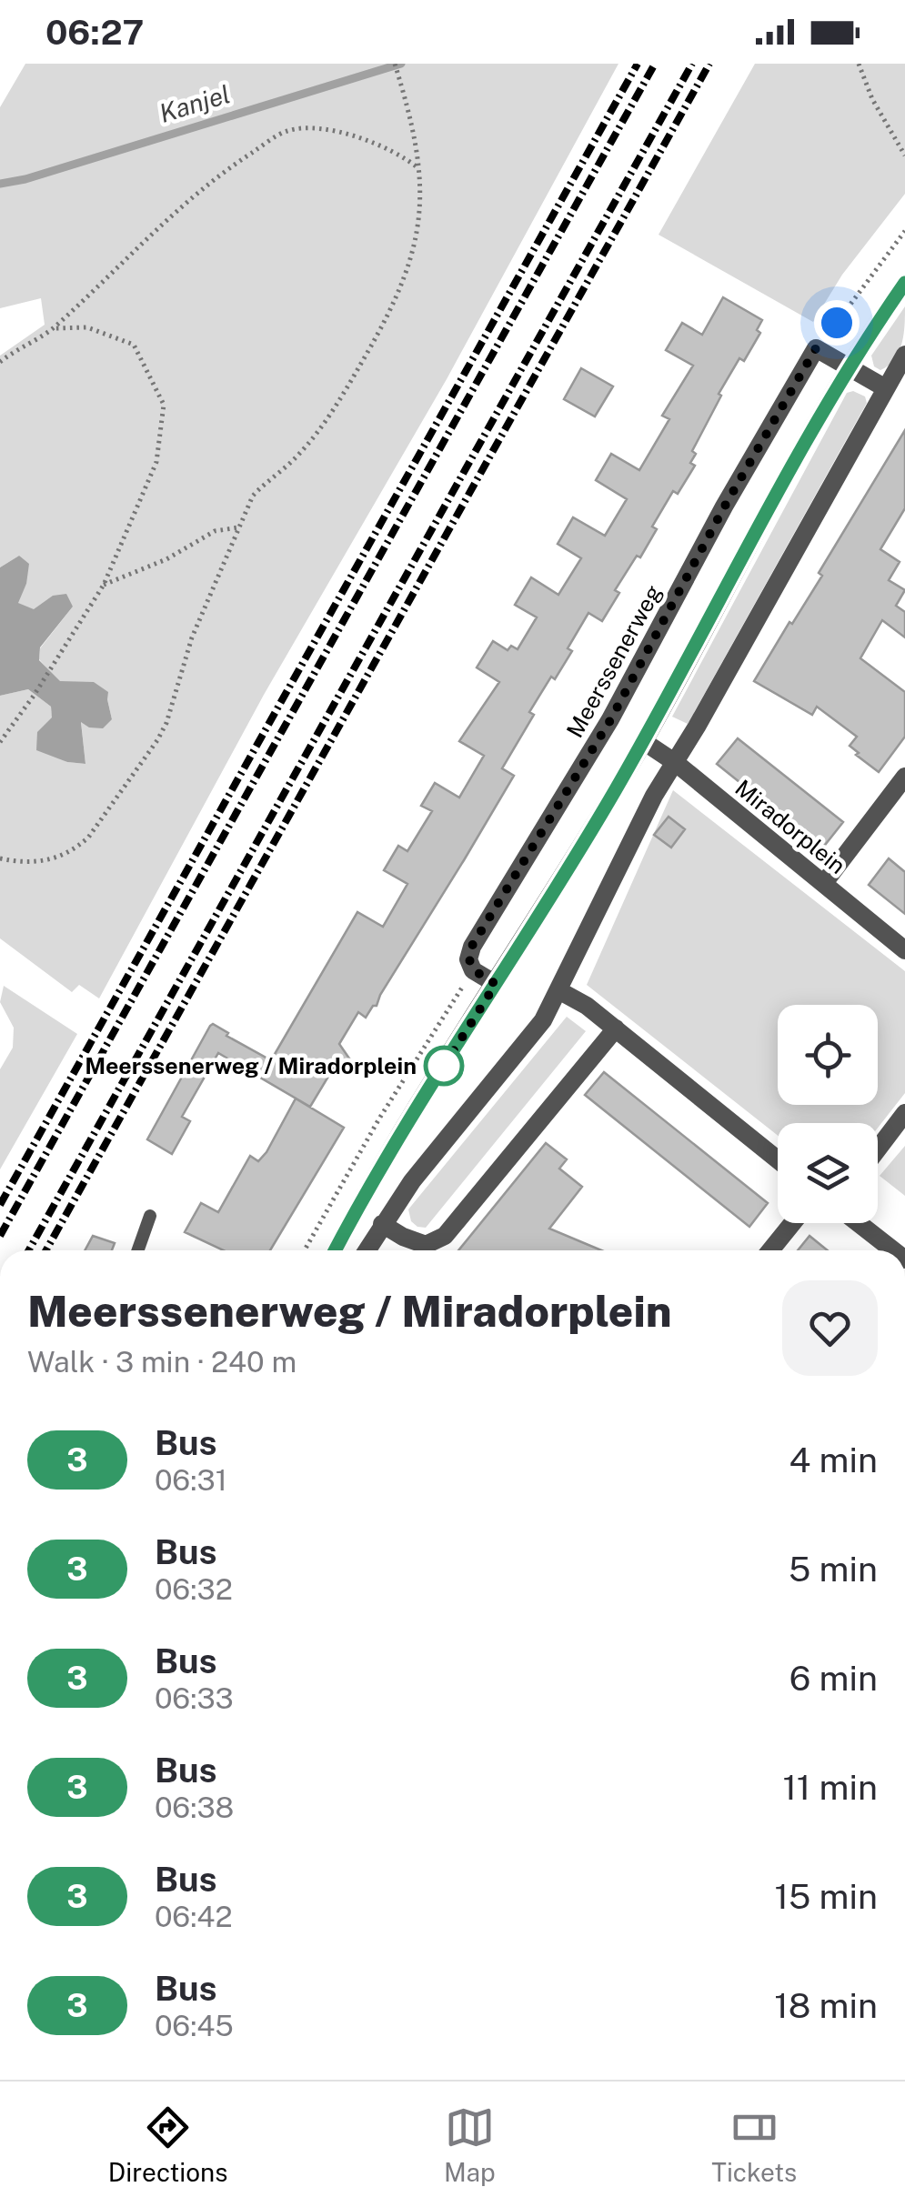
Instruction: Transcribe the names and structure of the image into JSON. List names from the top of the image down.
{
  "streets": {
    "street": ["Meerssenerweg", "Miradorplein"]
  },
  "water": ["Kanjel"],
  "places": ["Meerssenerweg / Miradorplein"],
  "lines": ["bus line 3"],
  "page": {
    "status": "06:27",
    "heading": ["Meerssenerweg / Miradorplein", "Walk · 3 min · 240 m"],
    "list": [
      {
        "mark": "3",
        "name": "Bus",
        "note": "06:31",
        "value": "4 min"
      },
      {
        "mark": "3",
        "name": "Bus",
        "note": "06:32",
        "value": "5 min"
      },
      {
        "mark": "3",
        "name": "Bus",
        "note": "06:33",
        "value": "6 min"
      },
      {
        "mark": "3",
        "name": "Bus",
        "note": "06:38",
        "value": "11 min"
      },
      {
        "mark": "3",
        "name": "Bus",
        "note": "06:42",
        "value": "15 min"
      },
      {
        "mark": "3",
        "name": "Bus",
        "note": "06:45",
        "value": "18 min"
      }
    ],
    "tabs": ["Directions", "Map", "Tickets"]
  }
}
